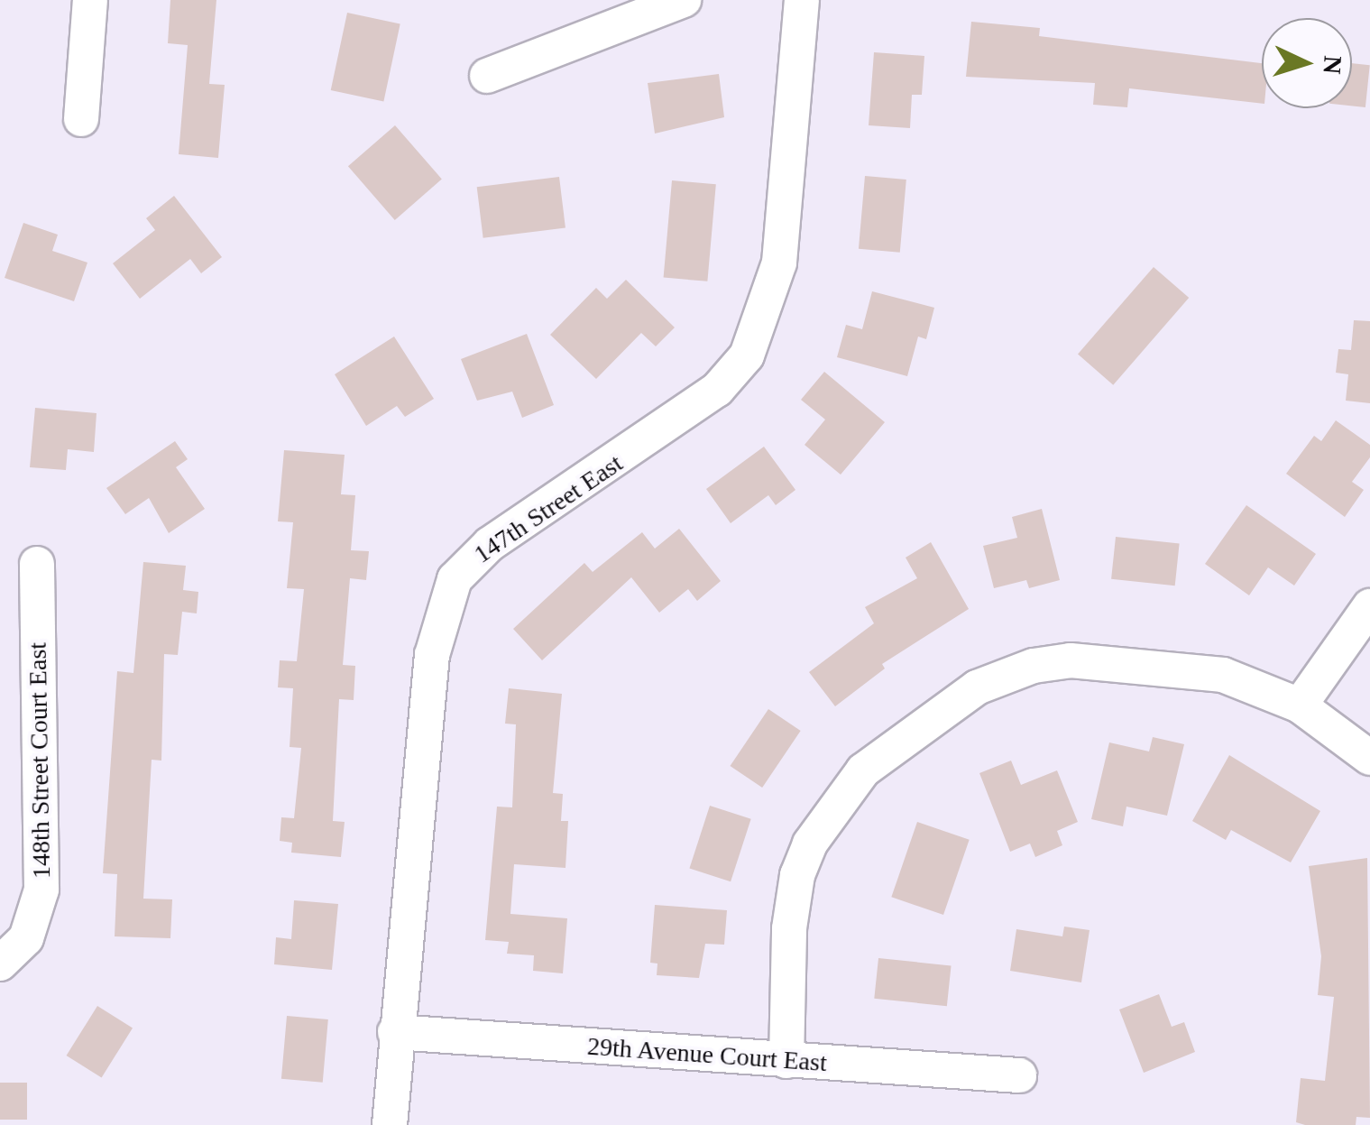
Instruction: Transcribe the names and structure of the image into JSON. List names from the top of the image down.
{
  "streets": {
    "street": ["147th Street East", "148th Street Court East", "29th Avenue Court East"]
  },
  "crossings": [
    ["147th Street East", "29th Avenue Court East"]
  ],
  "north": "right"
}
